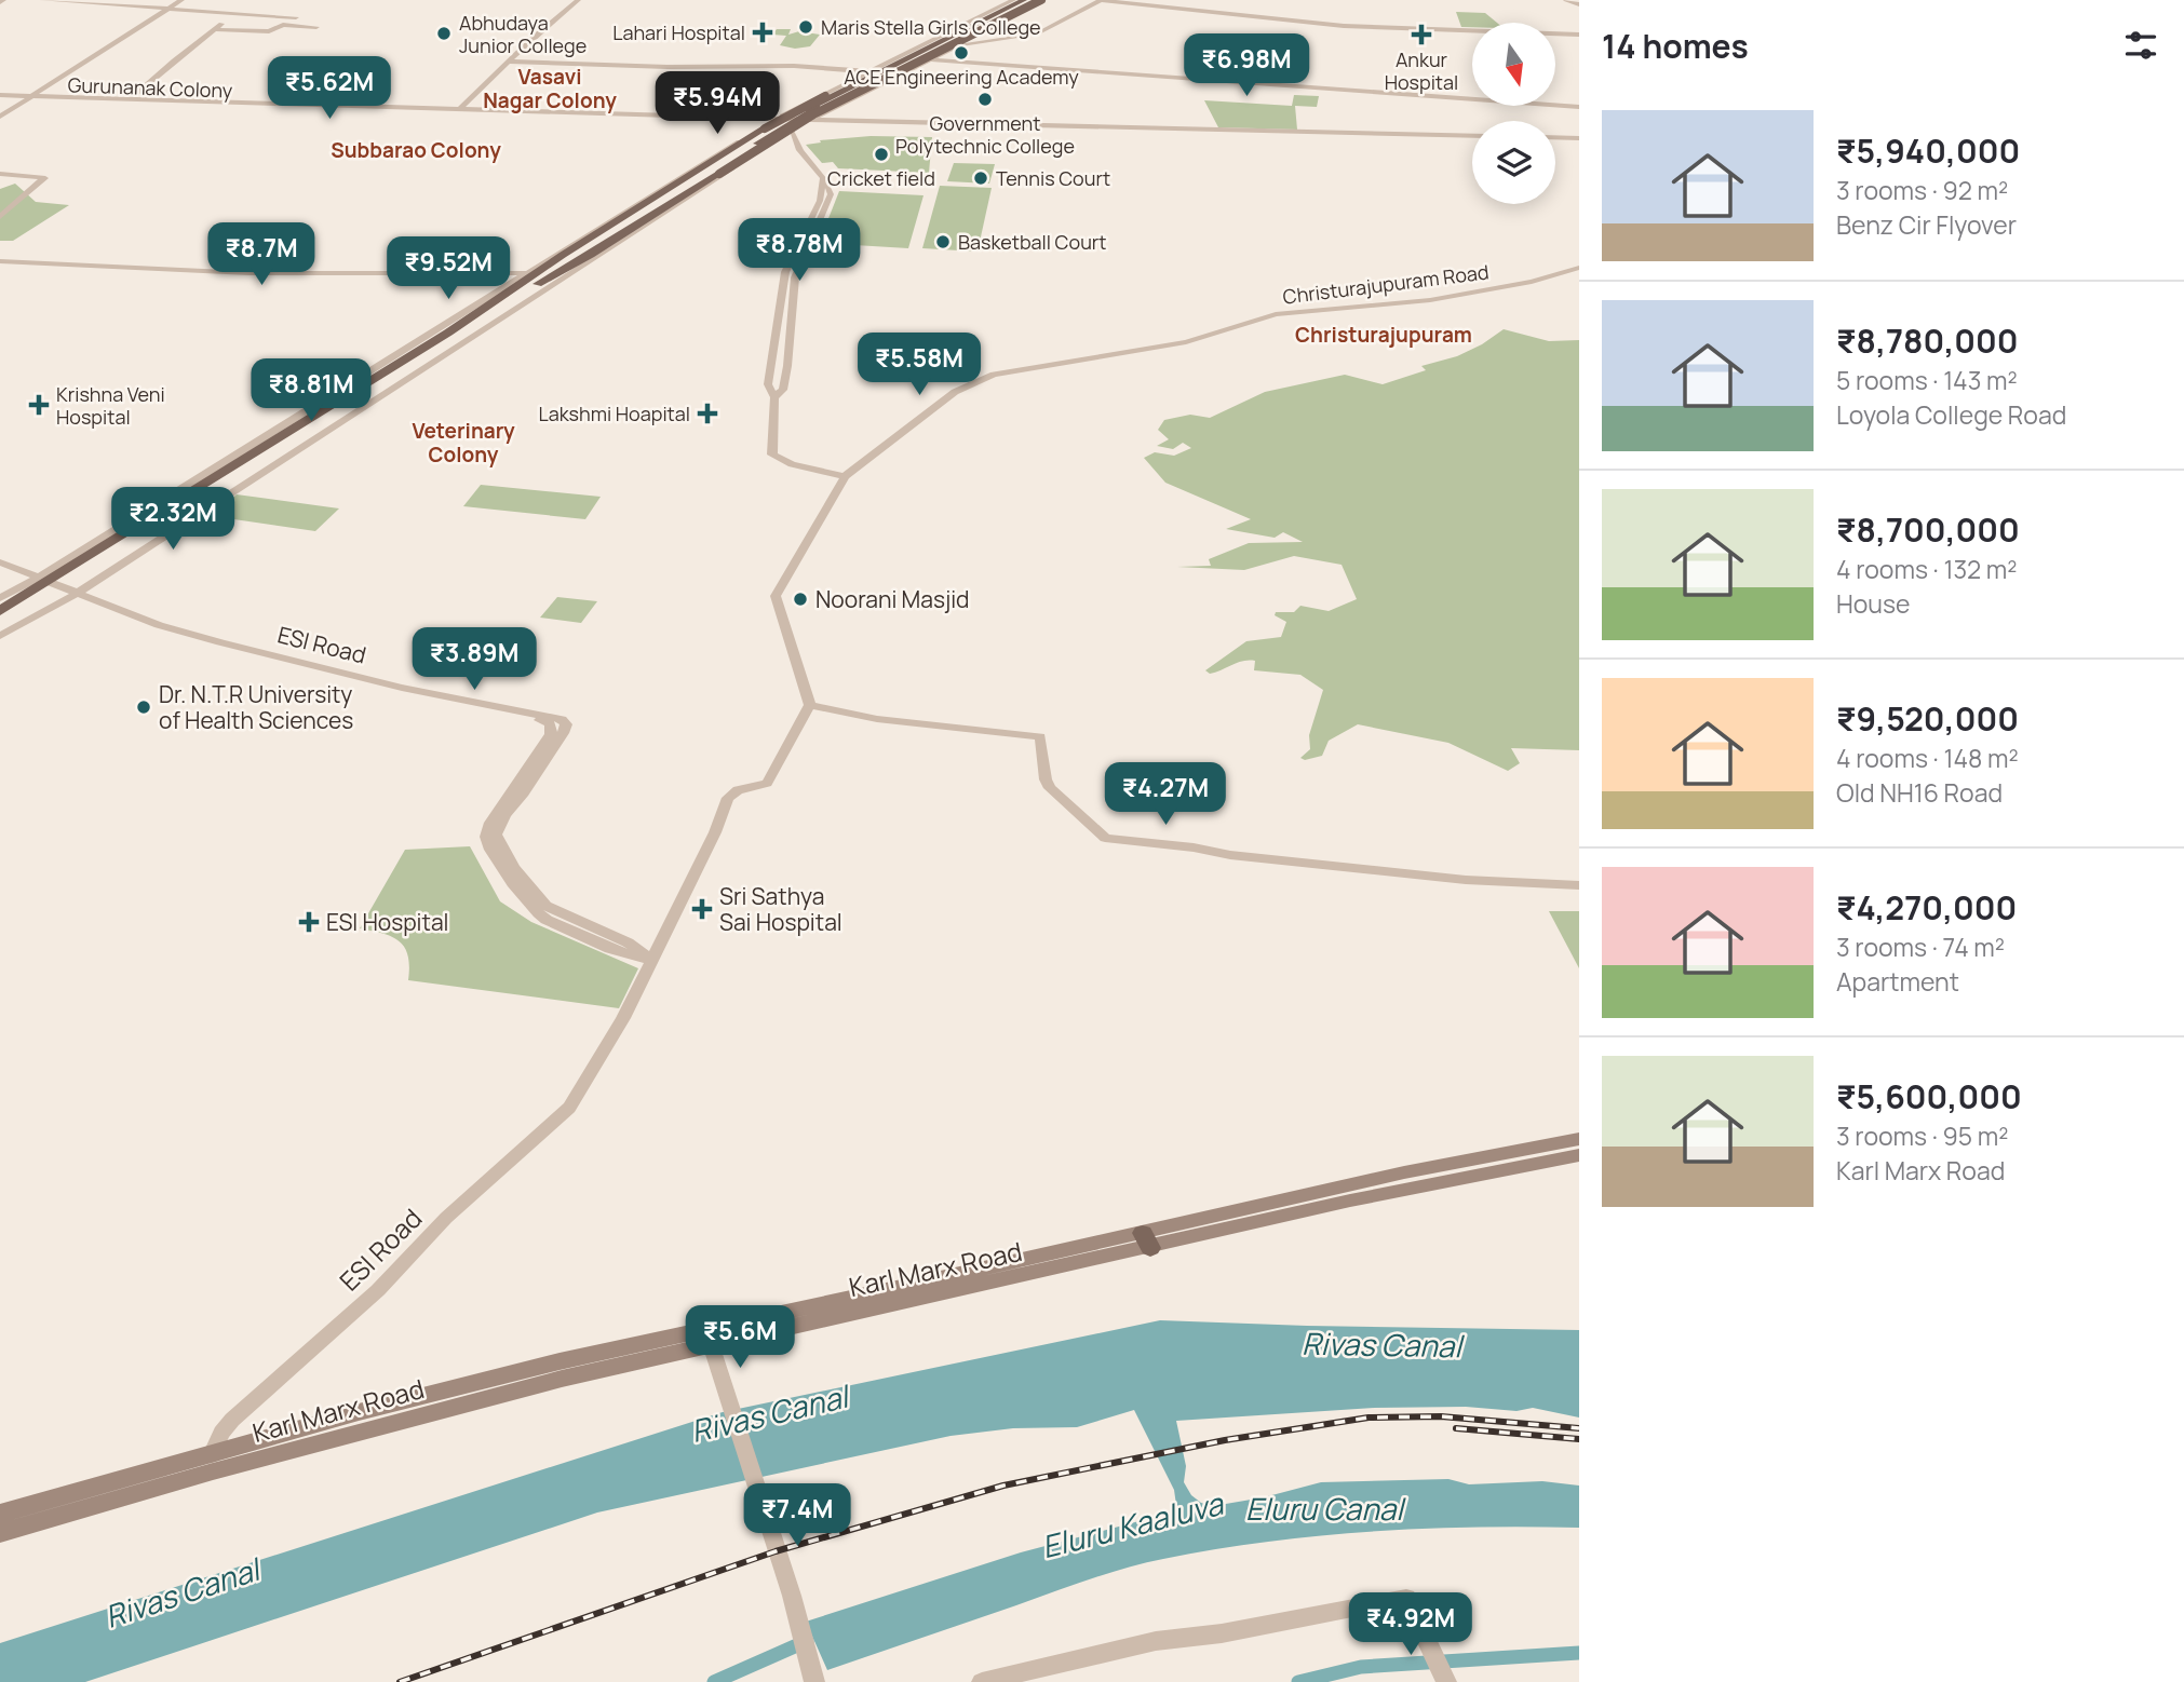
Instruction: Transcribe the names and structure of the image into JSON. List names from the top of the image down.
{
  "streets": {
    "main road": ["Karl Marx Road"],
    "street": ["Gurunanak Colony", "Christurajupuram Road", "ESI Road"]
  },
  "crossings": [
    ["ESI Road", "Karl Marx Road"]
  ],
  "districts": [
    "Vasavi Nagar Colony",
    "Subbarao Colony",
    "Christurajupuram",
    "Veterinary Colony"
  ],
  "water": ["Rivas Canal", "Eluru Canal", "Eluru Kaaluva"],
  "places": {
    "other": [
      "Maris Stella Girls College",
      "Abhudaya Junior College",
      "ACE Engineering Academy",
      "Government Polytechnic College",
      "Cricket field",
      "Tennis Court",
      "Basketball Court",
      "Noorani Masjid",
      "Dr. N.T.R University of Health Sciences"
    ],
    "health": [
      "Lahari Hospital",
      "Ankur Hospital",
      "Krishna Veni Hospital",
      "Lakshmi Hoapital",
      "Sri Sathya Sai Hospital",
      "ESI Hospital"
    ]
  },
  "north": "bottom",
  "page": {
    "heading": "14 homes",
    "price": [
      "₹6.98M",
      "₹5.62M",
      "₹5.94M",
      "₹8.78M",
      "₹8.7M",
      "₹9.52M",
      "₹5.58M",
      "₹8.81M",
      "₹2.32M",
      "₹3.89M",
      "₹4.27M",
      "₹5.6M",
      "₹7.4M",
      "₹4.92M"
    ],
    "list": [
      {
        "name": "₹5,940,000",
        "note": "3 rooms · 92 m² · Benz Cir Flyover"
      },
      {
        "name": "₹8,780,000",
        "note": "5 rooms · 143 m² · Loyola College Road"
      },
      {
        "name": "₹8,700,000",
        "note": "4 rooms · 132 m² · House"
      },
      {
        "name": "₹9,520,000",
        "note": "4 rooms · 148 m² · Old NH16 Road"
      },
      {
        "name": "₹4,270,000",
        "note": "3 rooms · 74 m² · Apartment"
      },
      {
        "name": "₹5,600,000",
        "note": "3 rooms · 95 m² · Karl Marx Road"
      }
    ]
  }
}
